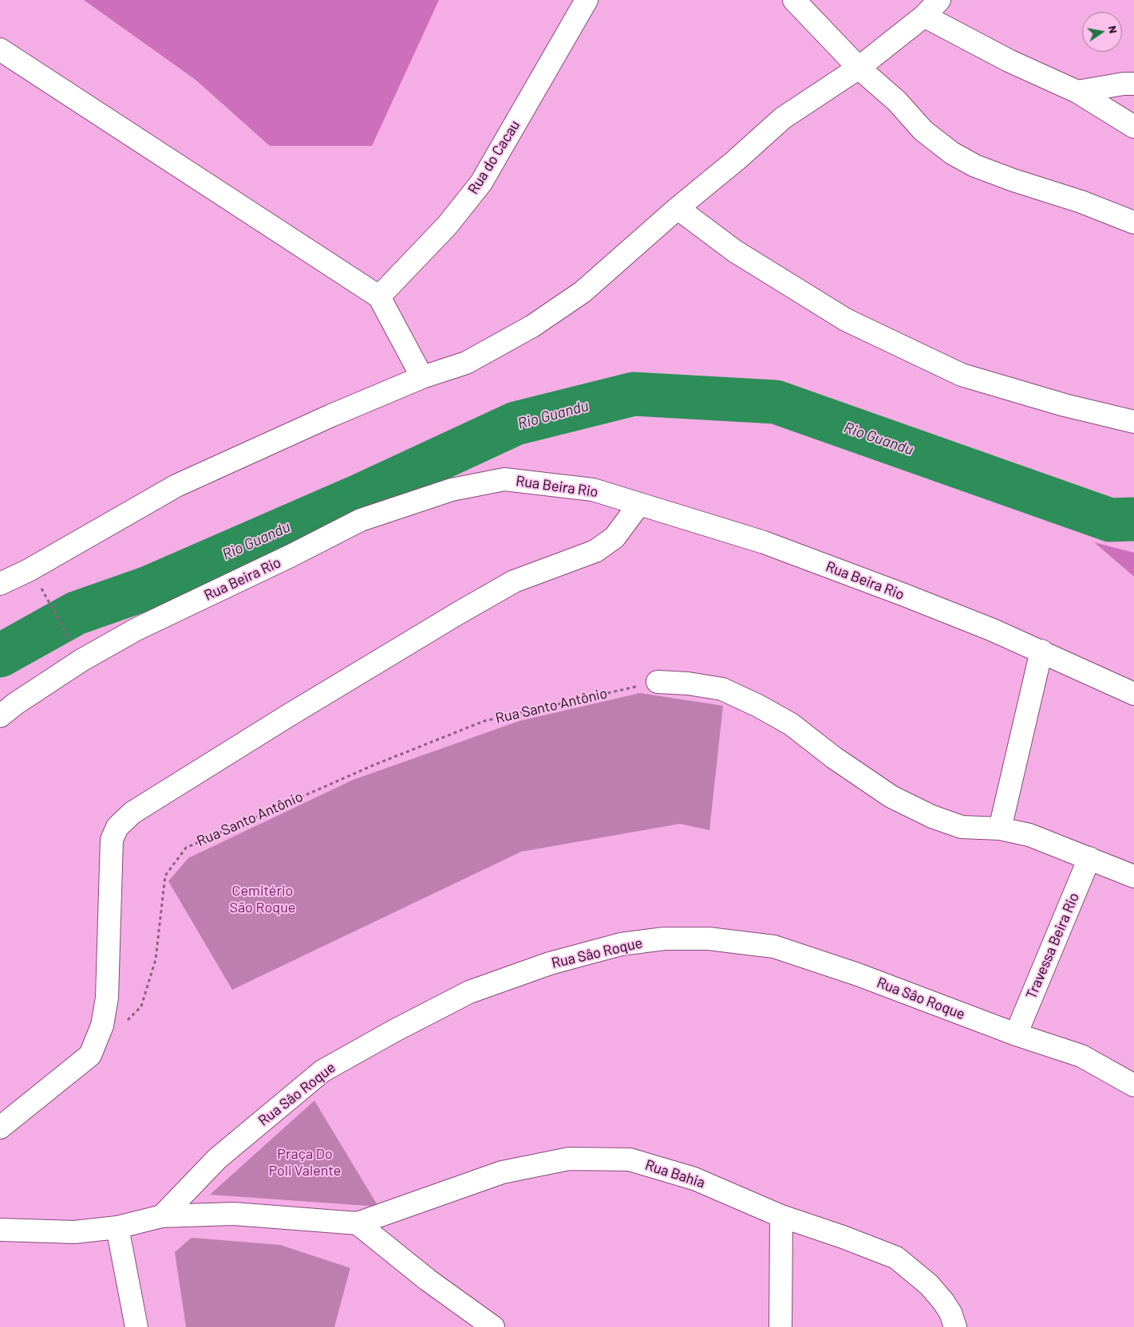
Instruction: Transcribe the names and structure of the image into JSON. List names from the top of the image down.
{
  "streets": {
    "street": [
      "Rua do Cacau",
      "Rua Beira Rio",
      "Travessa Beira Rio",
      "Rua Sâo Roque",
      "Rua Bahia"
    ],
    "path": ["Rua Santo Antônio"]
  },
  "crossings": [
    ["Travessa Beira Rio", "Rua Sâo Roque"]
  ],
  "water": ["Rio Guandu"],
  "parks": ["Cemitério São Roque", "Praça Do Poli Valente"],
  "north": "right"
}
